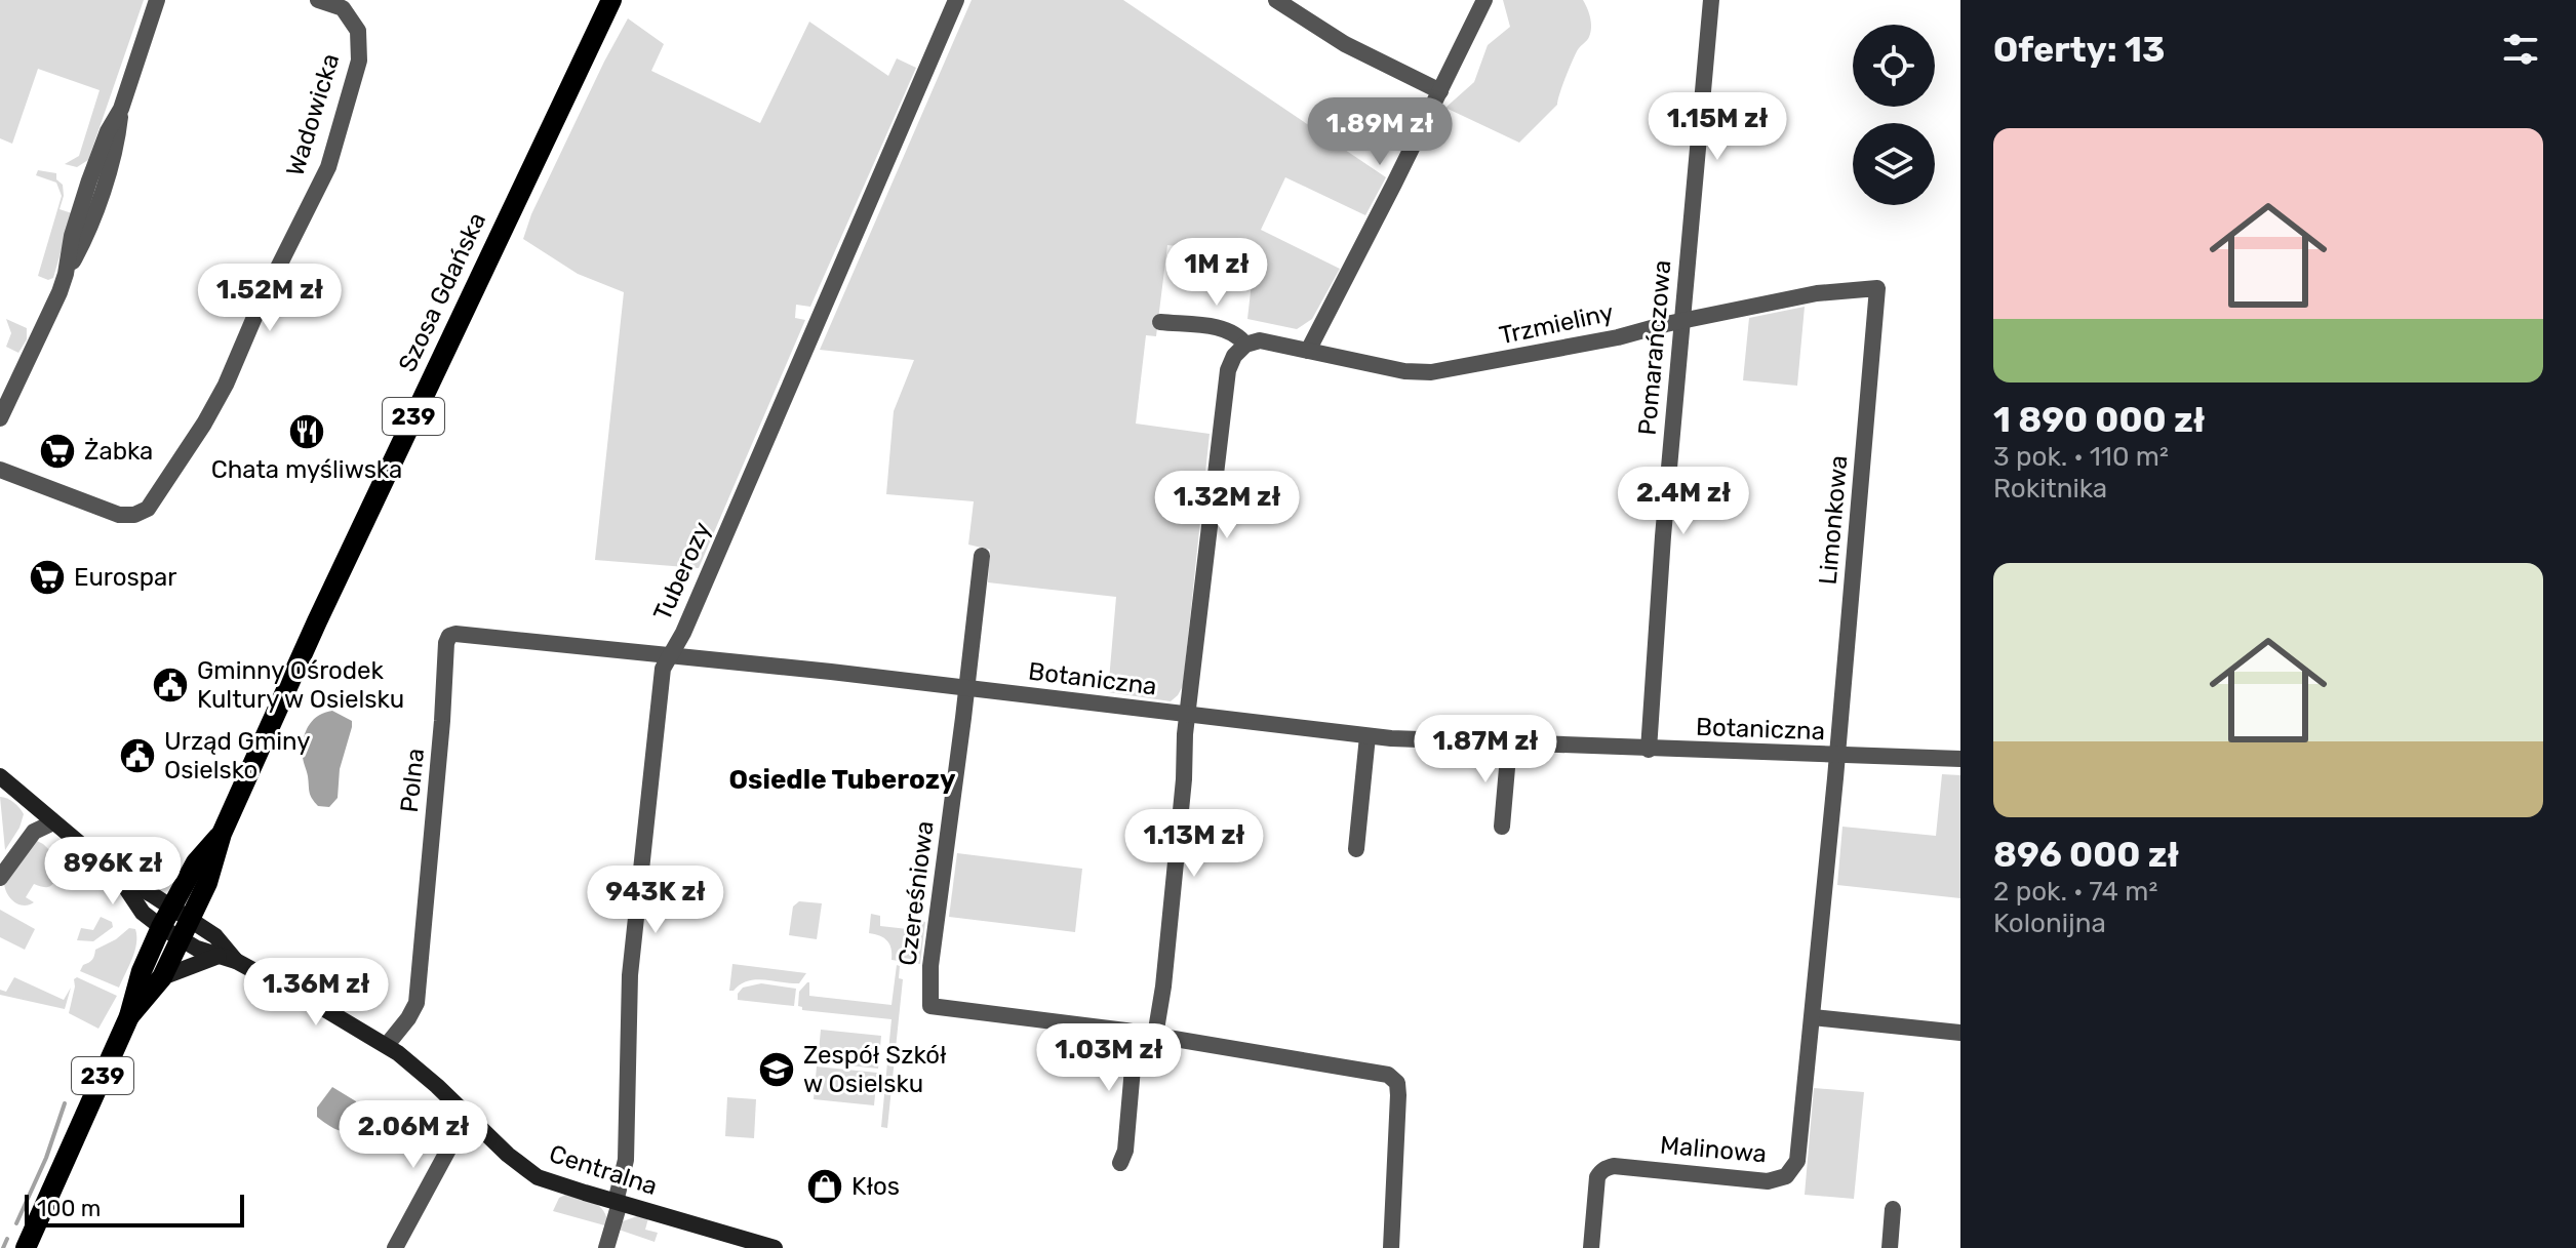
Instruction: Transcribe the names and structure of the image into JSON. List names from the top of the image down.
{
  "streets": {
    "main road": ["Szosa Gdańska", "239"],
    "street": [
      "Wadowicka",
      "Trzmieliny",
      "Pomarańczowa",
      "Limonkowa",
      "Tuberozy",
      "Botaniczna",
      "Polna",
      "Czereśniowa",
      "Malinowa",
      "Centralna"
    ]
  },
  "crossings": [
    ["Szosa Gdańska", "Centralna"],
    ["Trzmieliny", "Pomarańczowa"],
    ["Trzmieliny", "Limonkowa"],
    ["Pomarańczowa", "Botaniczna"],
    ["Limonkowa", "Botaniczna"],
    ["Limonkowa", "Malinowa"],
    ["Tuberozy", "Botaniczna"],
    ["Tuberozy", "Polna"],
    ["Tuberozy", "Centralna"],
    ["Botaniczna", "Polna"],
    ["Botaniczna", "Czereśniowa"],
    ["Botaniczna", "Malinowa"],
    ["Polna", "Centralna"]
  ],
  "districts": ["Osiedle Tuberozy"],
  "places": {
    "restaurant": ["Chata myśliwska"],
    "supermarket": ["Żabka", "Eurospar"],
    "public building": ["Gminny Ośrodek Kultury w Osielsku", "Urząd Gminy Osielsko"],
    "school or university": ["Zespół Szkół w Osielsku"],
    "shop": ["Kłos"]
  },
  "scale_bar": "100 m",
  "page": {
    "heading": "Oferty: 13",
    "price": [
      "1.15M zł",
      "1.89M zł",
      "1M zł",
      "1.52M zł",
      "2.4M zł",
      "1.32M zł",
      "1.87M zł",
      "1.13M zł",
      "896K zł",
      "943K zł",
      "1.36M zł",
      "1.03M zł",
      "2.06M zł"
    ],
    "list": [
      {
        "name": "1 890 000 zł",
        "note": "3 pok. · 110 m² · Rokitnika"
      },
      {
        "name": "896 000 zł",
        "note": "2 pok. · 74 m² · Kolonijna"
      }
    ],
    "scale": "100 m"
  }
}
